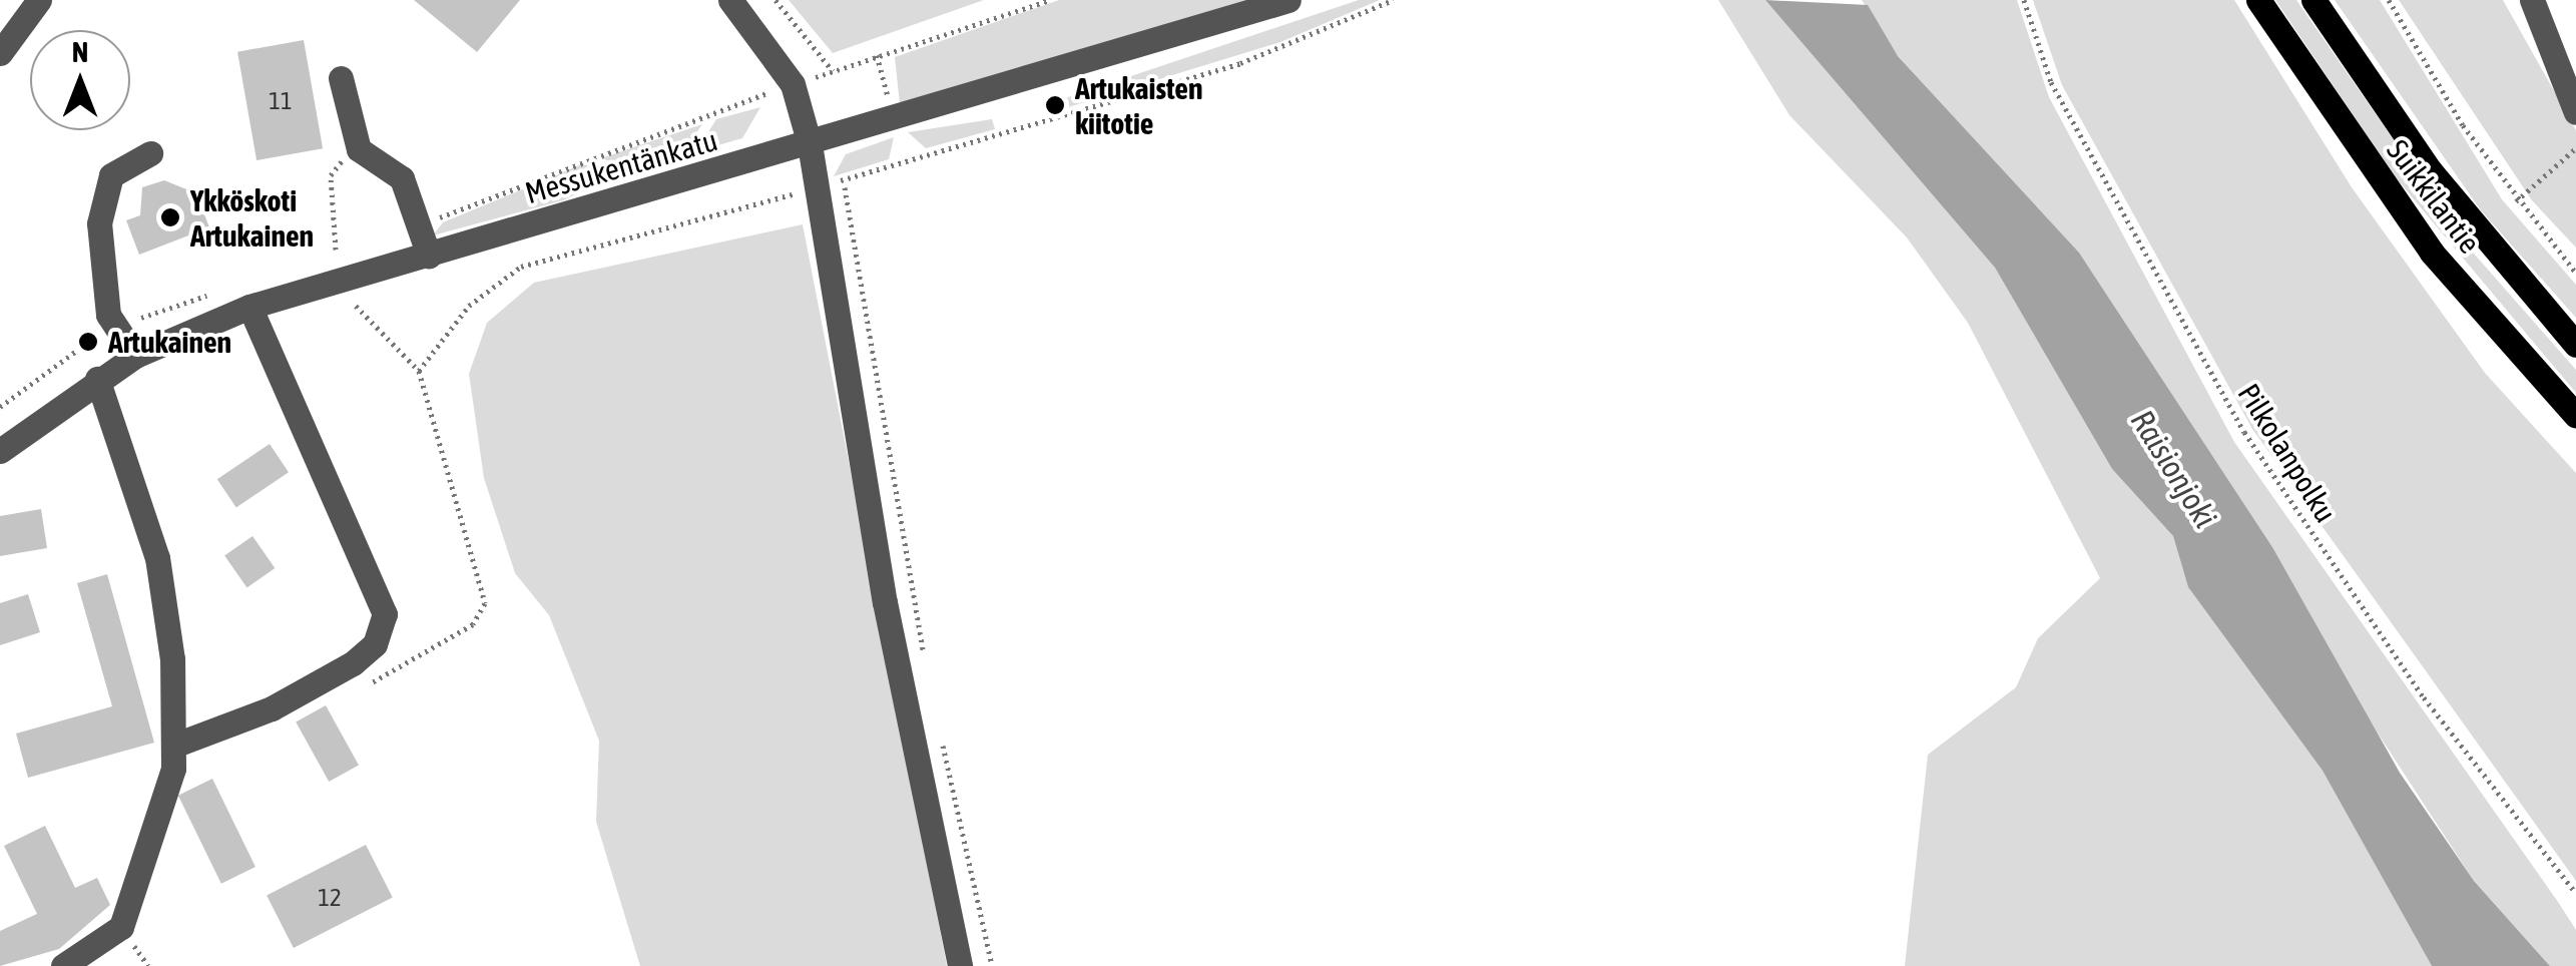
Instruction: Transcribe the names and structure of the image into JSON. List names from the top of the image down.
{
  "streets": {
    "main road": ["Suikkilantie"],
    "street": ["Messukentänkatu"],
    "path": ["Pilkolanpolku"]
  },
  "water": ["Raisionjoki"],
  "places": ["Artukaisten kiitotie", "Ykköskoti Artukainen", "Artukainen"],
  "house_numbers": ["11", "12"],
  "north": "top"
}
